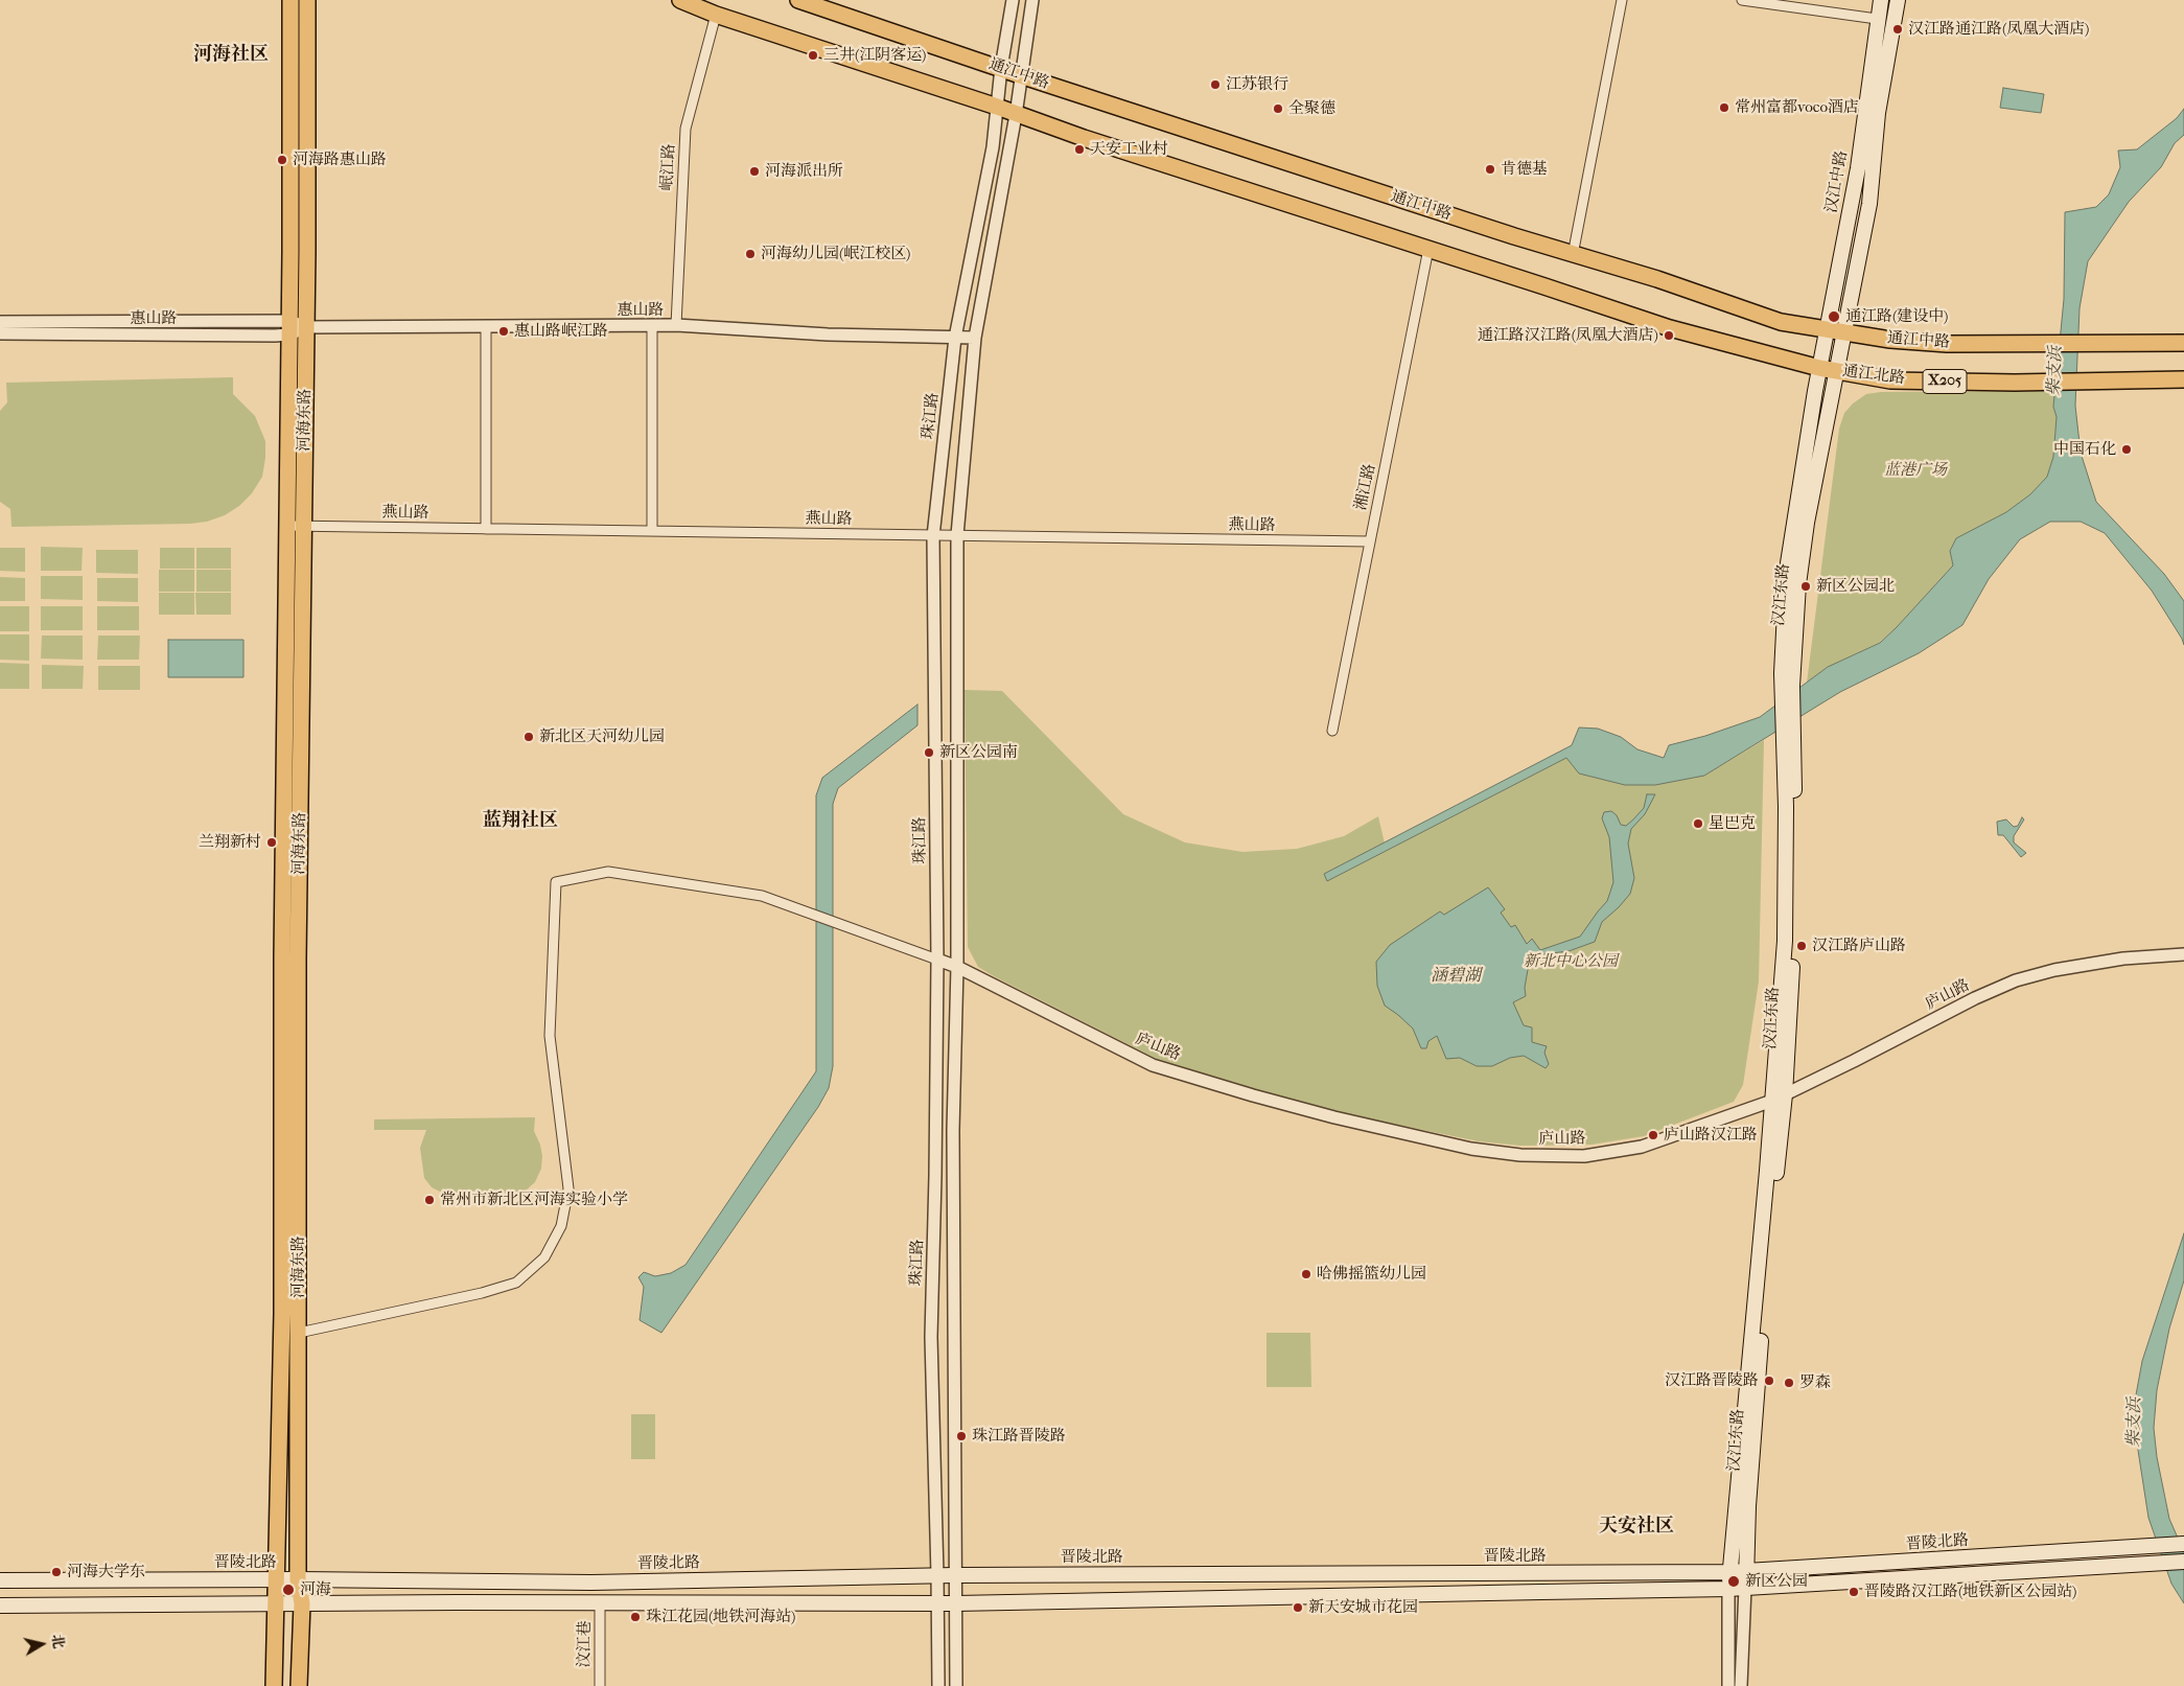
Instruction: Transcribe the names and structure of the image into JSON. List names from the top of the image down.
{
  "streets": {
    "main road": [
      "通江中路",
      "汉江中路",
      "通江北路",
      "X205",
      "河海东路",
      "汉江东路",
      "晋陵北路"
    ],
    "street": [
      "岷江路",
      "惠山路",
      "珠江路",
      "湘江路",
      "燕山路",
      "庐山路",
      "汶江巷"
    ]
  },
  "crossings": [
    ["通江中路", "汉江中路"],
    ["通江中路", "珠江路"],
    ["岷江路", "惠山路"],
    ["汉江中路", "通江北路"],
    ["汉江中路", "汉江东路"],
    ["惠山路", "珠江路"],
    ["惠山路", "河海东路"],
    ["通江北路", "汉江东路"],
    ["珠江路", "燕山路"],
    ["珠江路", "庐山路"],
    ["珠江路", "晋陵北路"],
    ["河海东路", "燕山路"],
    ["河海东路", "晋陵北路"],
    ["湘江路", "燕山路"],
    ["汉江东路", "庐山路"],
    ["汉江东路", "晋陵北路"],
    ["晋陵北路", "汶江巷"]
  ],
  "districts": ["河海社区", "蓝翔社区", "天安社区"],
  "water": ["柴支浜", "涵碧湖"],
  "parks": ["蓝港广场", "新北中心公园"],
  "places": [
    "汉江路通江路(凤凰大酒店)",
    "三井(江阴客运)",
    "江苏银行",
    "常州富都voco酒店",
    "全聚德",
    "天安工业村",
    "河海路惠山路",
    "肯德基",
    "河海派出所",
    "河海幼儿园(岷江校区)",
    "通江路(建设中)",
    "惠山路岷江路",
    "通江路汉江路(凤凰大酒店)",
    "中国石化",
    "新区公园北",
    "新北区天河幼儿园",
    "新区公园南",
    "星巴克",
    "兰翔新村",
    "汉江路庐山路",
    "庐山路汉江路",
    "常州市新北区河海实验小学",
    "哈佛摇篮幼儿园",
    "汉江路晋陵路",
    "罗森",
    "珠江路晋陵路",
    "河海大学东",
    "新区公园",
    "河海",
    "晋陵路汉江路(地铁新区公园站)",
    "新天安城市花园",
    "珠江花园(地铁河海站)"
  ],
  "north": "right"
}
